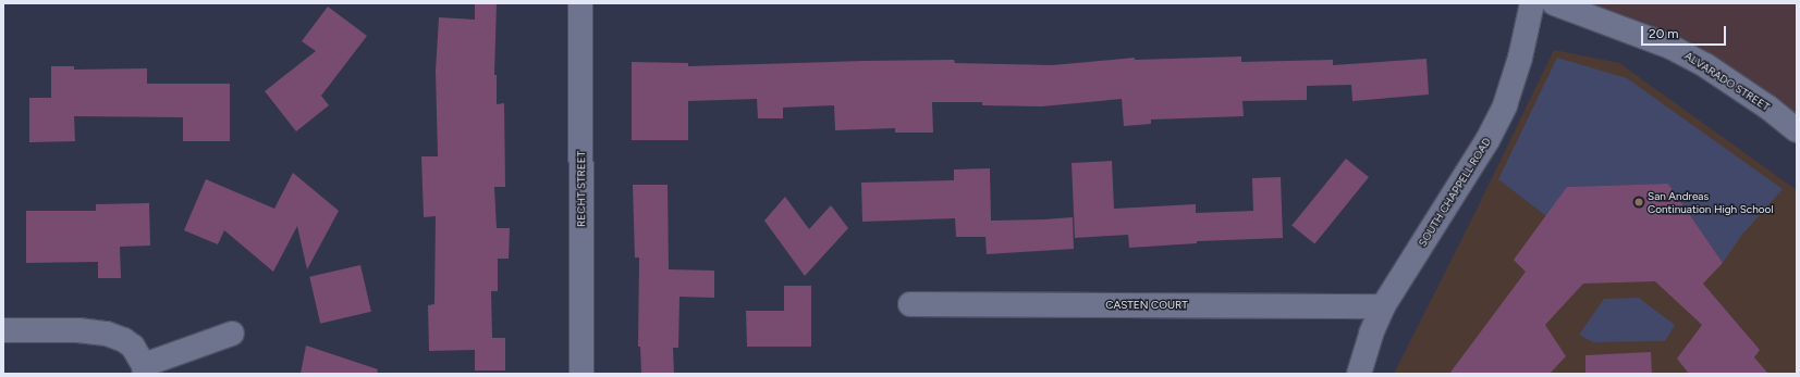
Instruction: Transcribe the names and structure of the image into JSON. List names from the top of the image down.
{
  "streets": {
    "street": [
      "ALVARADO STREET",
      "RECHT STREET",
      "SOUTH CHAPPELL ROAD",
      "CASTEN COURT"
    ]
  },
  "crossings": [
    ["SOUTH CHAPPELL ROAD", "CASTEN COURT"]
  ],
  "places": ["San Andreas Continuation High School"],
  "scale_bar": "20 m"
}
